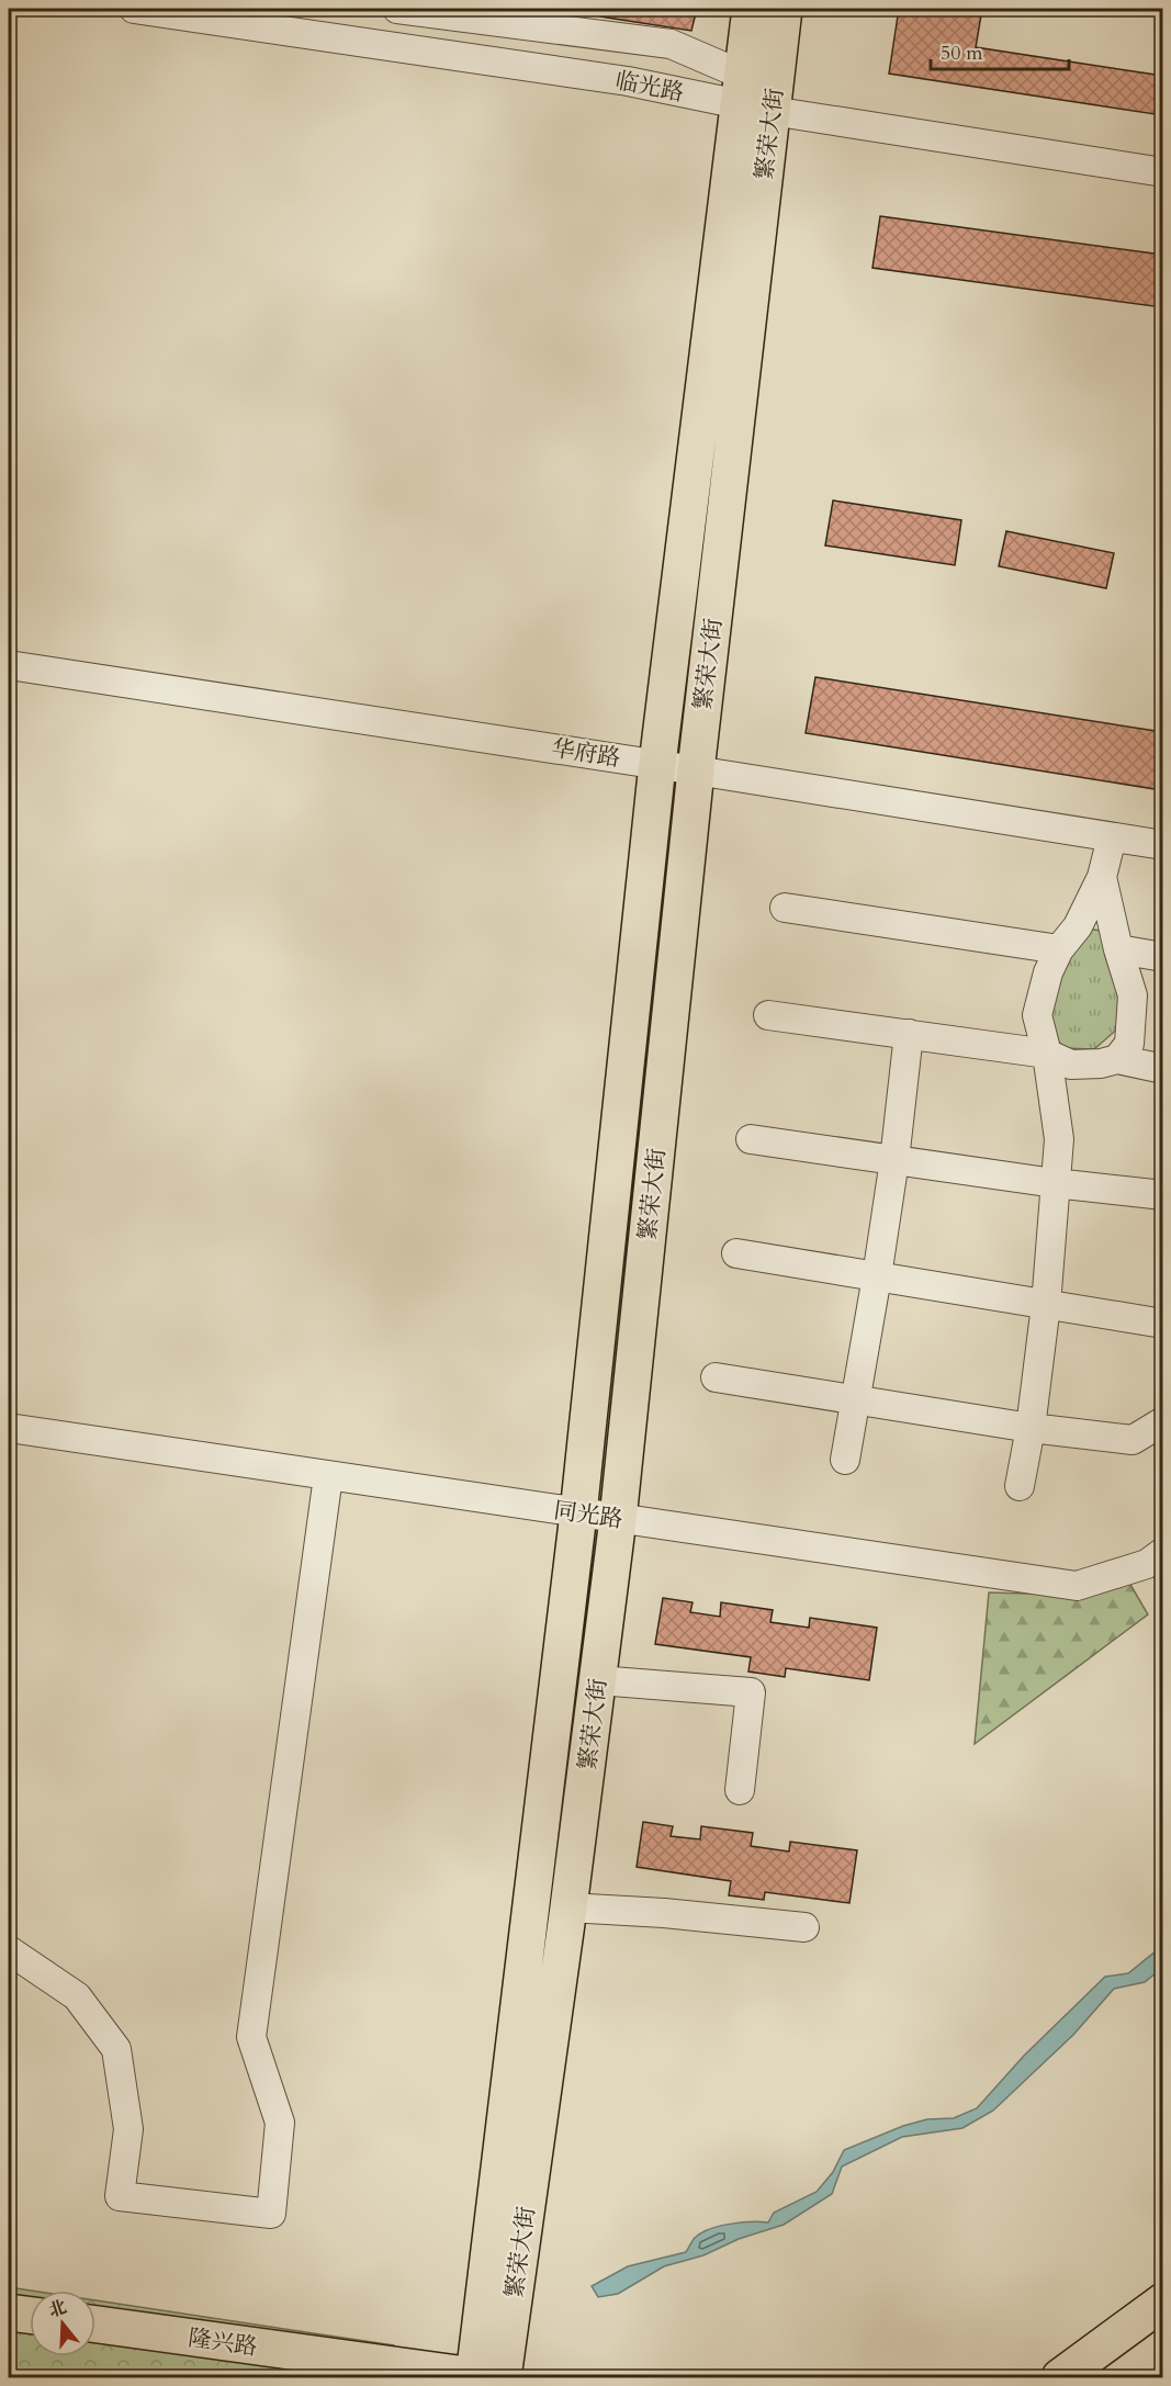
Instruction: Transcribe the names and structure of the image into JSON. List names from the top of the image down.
{
  "streets": {
    "main road": ["繁荣大街", "隆兴路"],
    "street": ["临光路", "华府路", "同光路"]
  },
  "crossings": [
    ["临光路", "繁荣大街"],
    ["繁荣大街", "华府路"],
    ["繁荣大街", "同光路"],
    ["繁荣大街", "隆兴路"]
  ],
  "scale_bar": "50 m",
  "north": "top"
}
